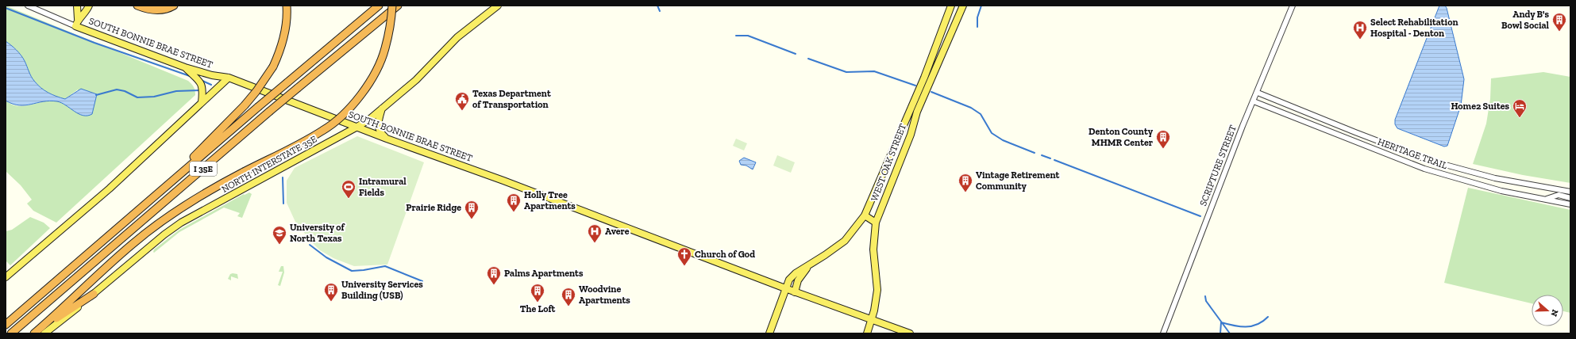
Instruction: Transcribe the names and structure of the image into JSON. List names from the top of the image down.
{
  "streets": {
    "highway": ["I 35E"],
    "main road": ["SOUTH BONNIE BRAE STREET", "WEST OAK STREET", "NORTH INTERSTATE 35E"],
    "street": ["HERITAGE TRAIL", "SCRIPTURE STREET"]
  },
  "crossings": [
    ["SOUTH BONNIE BRAE STREET", "WEST OAK STREET"],
    ["SOUTH BONNIE BRAE STREET", "NORTH INTERSTATE 35E"],
    ["HERITAGE TRAIL", "SCRIPTURE STREET"]
  ],
  "places": {
    "building": [
      "Andy B's Bowl Social",
      "Denton County MHMR Center",
      "Vintage Retirement Community",
      "Holly Tree Apartments",
      "Prairie Ridge",
      "Palms Apartments",
      "University Services Building (USB)",
      "The Loft",
      "Woodvine Apartments"
    ],
    "hospital": ["Select Rehabilitation Hospital - Denton", "Avere"],
    "public building": ["Texas Department of Transportation"],
    "hotel": ["Home2 Suites"],
    "sports": ["Intramural Fields"],
    "school or university": ["University of North Texas"],
    "church": ["Church of God"]
  },
  "north": "right"
}
